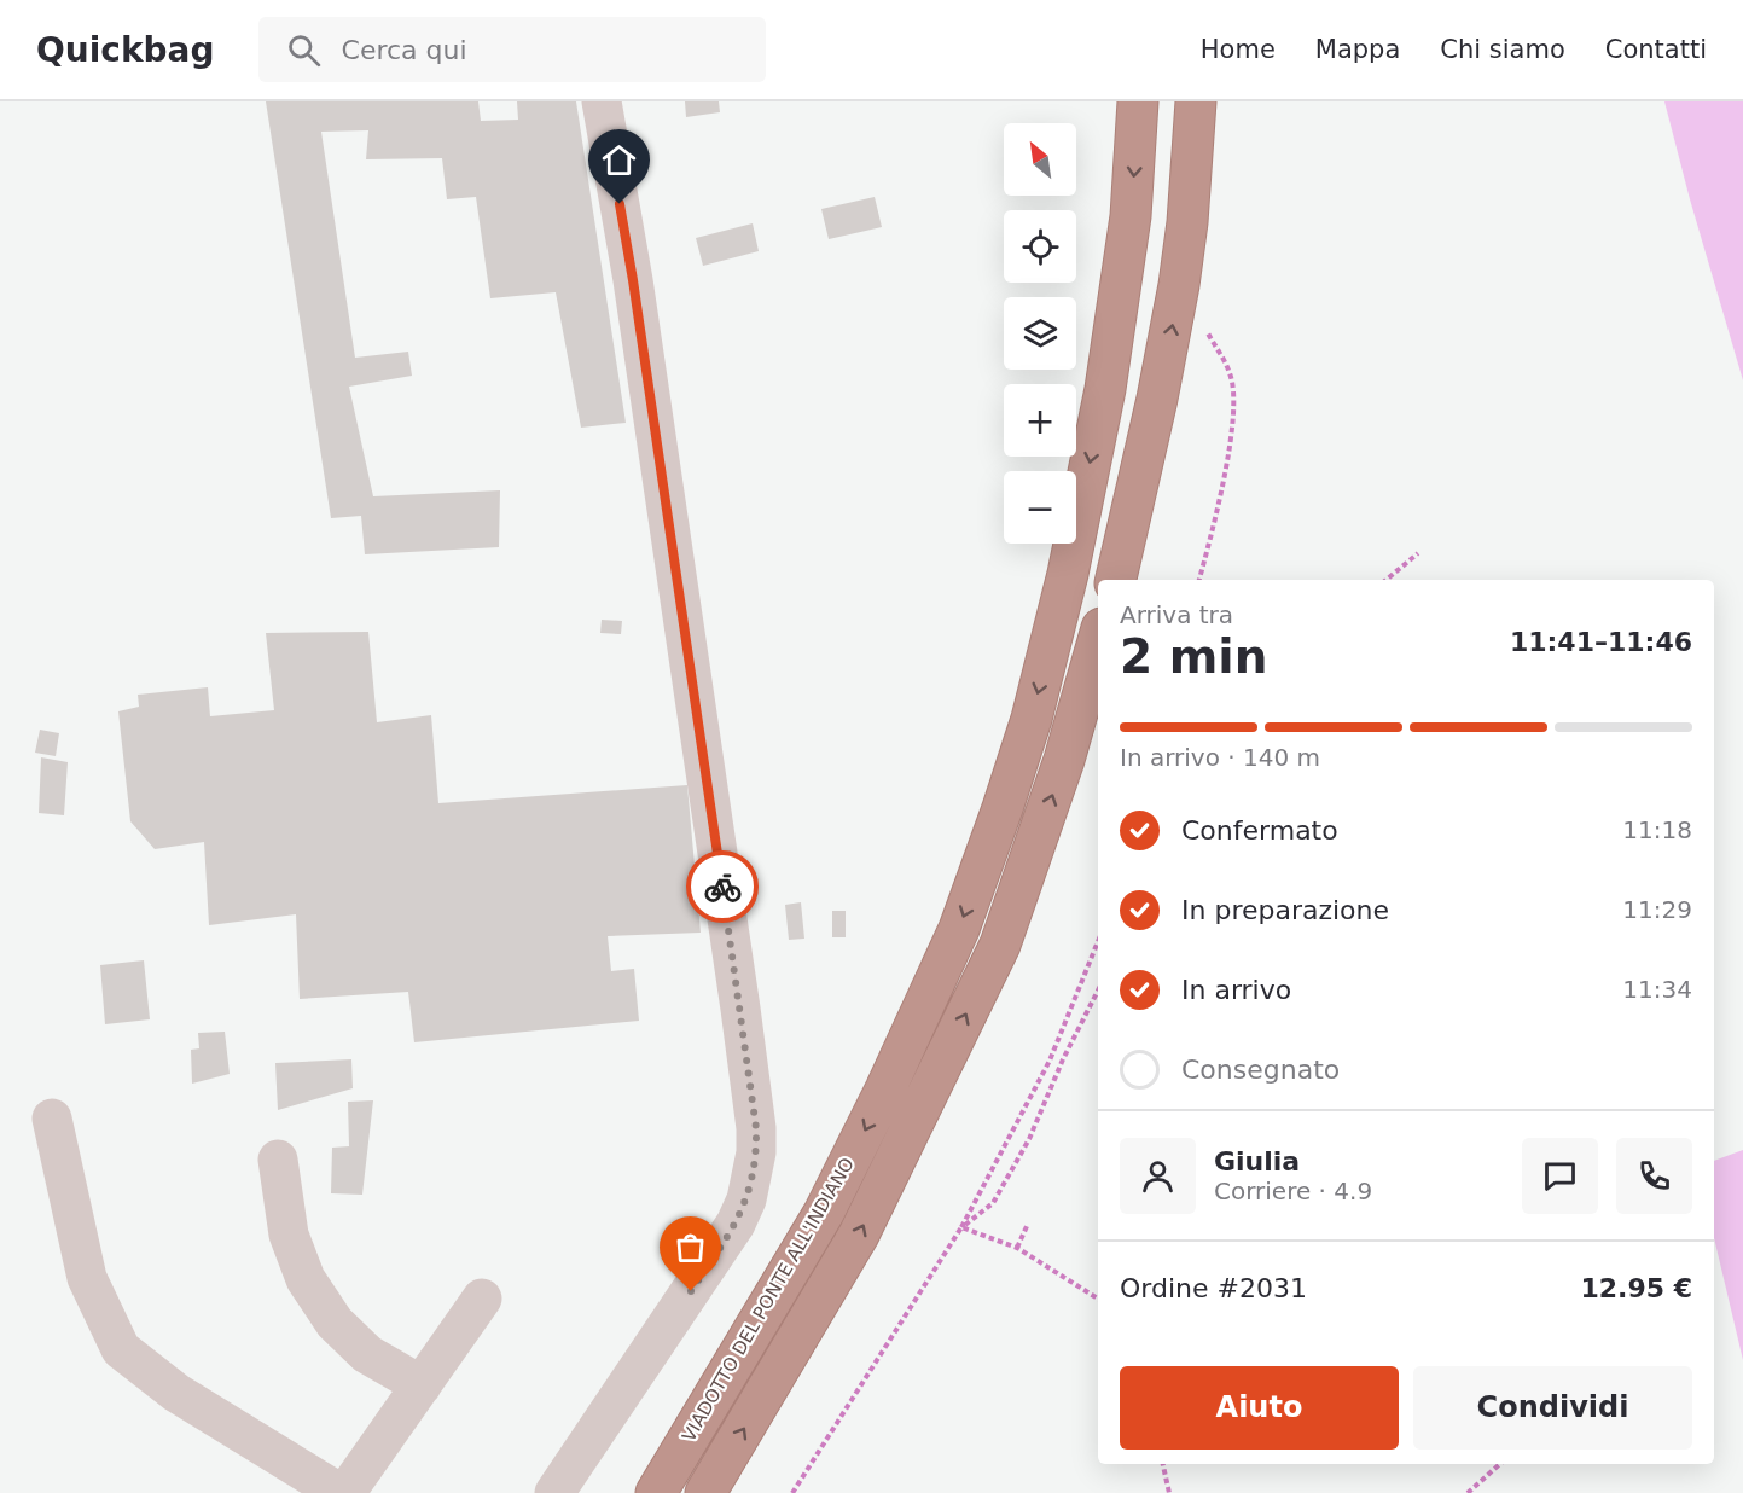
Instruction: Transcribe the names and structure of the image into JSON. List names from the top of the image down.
{
  "streets": {
    "highway": ["VIADOTTO DEL PONTE ALL'INDIANO"]
  },
  "north": "top left",
  "page": {
    "header": "Quickbag",
    "search": "Cerca qui",
    "nav": [
      "Home",
      "Mappa",
      "Chi siamo",
      "Contatti"
    ],
    "map_buttons": ["+", "−"],
    "heading": ["2 min", "Arriva tra", "11:41–11:46"],
    "panel": [
      "Giulia",
      "Corriere · 4.9",
      "Ordine #2031",
      "12.95 €"
    ],
    "bar": "In arrivo · 140 m",
    "list": [
      ["Confermato", "11:18"],
      ["In preparazione", "11:29"],
      ["In arrivo", "11:34"],
      "Consegnato"
    ],
    "buttons": ["Aiuto", "Condividi"]
  }
}
